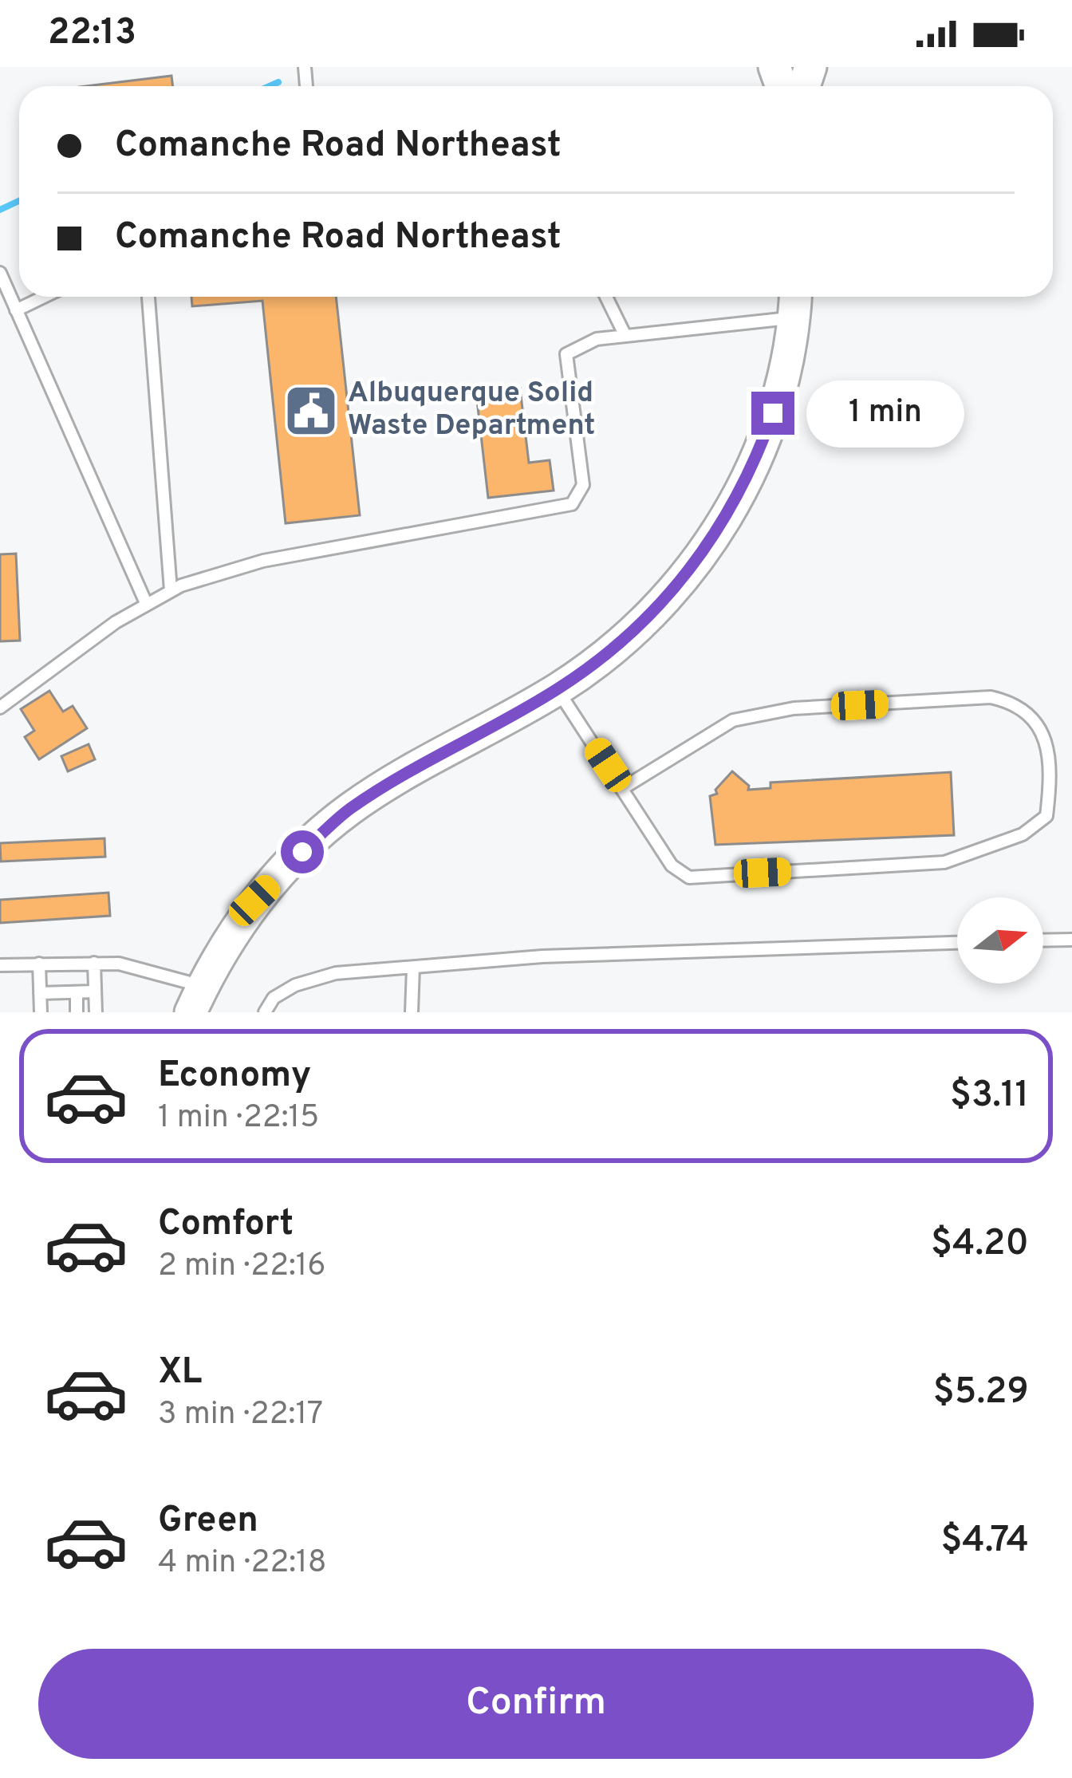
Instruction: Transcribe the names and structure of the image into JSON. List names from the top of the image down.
{
  "places": {
    "public building": ["Albuquerque Solid Waste Department"]
  },
  "north": "right",
  "page": {
    "status": "22:13",
    "banner": ["Comanche Road Northeast", "Comanche Road Northeast"],
    "bubble": "1 min",
    "list": [
      {
        "name": "Economy",
        "note": "1 min · 22:15",
        "value": "$3.11"
      },
      {
        "name": "Comfort",
        "note": "2 min · 22:16",
        "value": "$4.20"
      },
      {
        "name": "XL",
        "note": "3 min · 22:17",
        "value": "$5.29"
      },
      {
        "name": "Green",
        "note": "4 min · 22:18",
        "value": "$4.74"
      }
    ],
    "buttons": "Confirm"
  }
}
